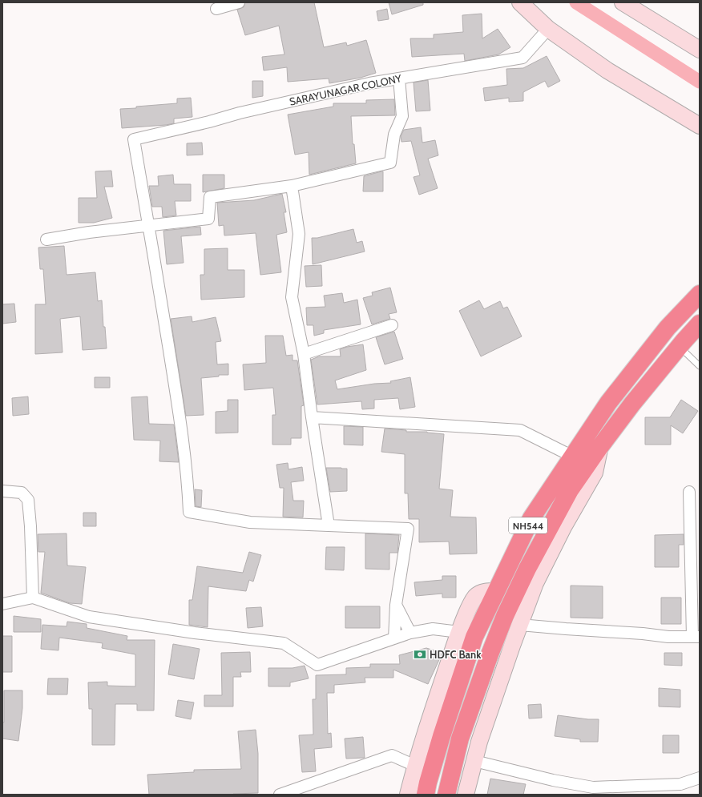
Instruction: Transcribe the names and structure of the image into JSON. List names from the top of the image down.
{
  "streets": {
    "highway": ["NH544"],
    "street": ["SARAYUNAGAR COLONY"]
  },
  "places": {
    "bank": ["HDFC Bank"]
  }
}
